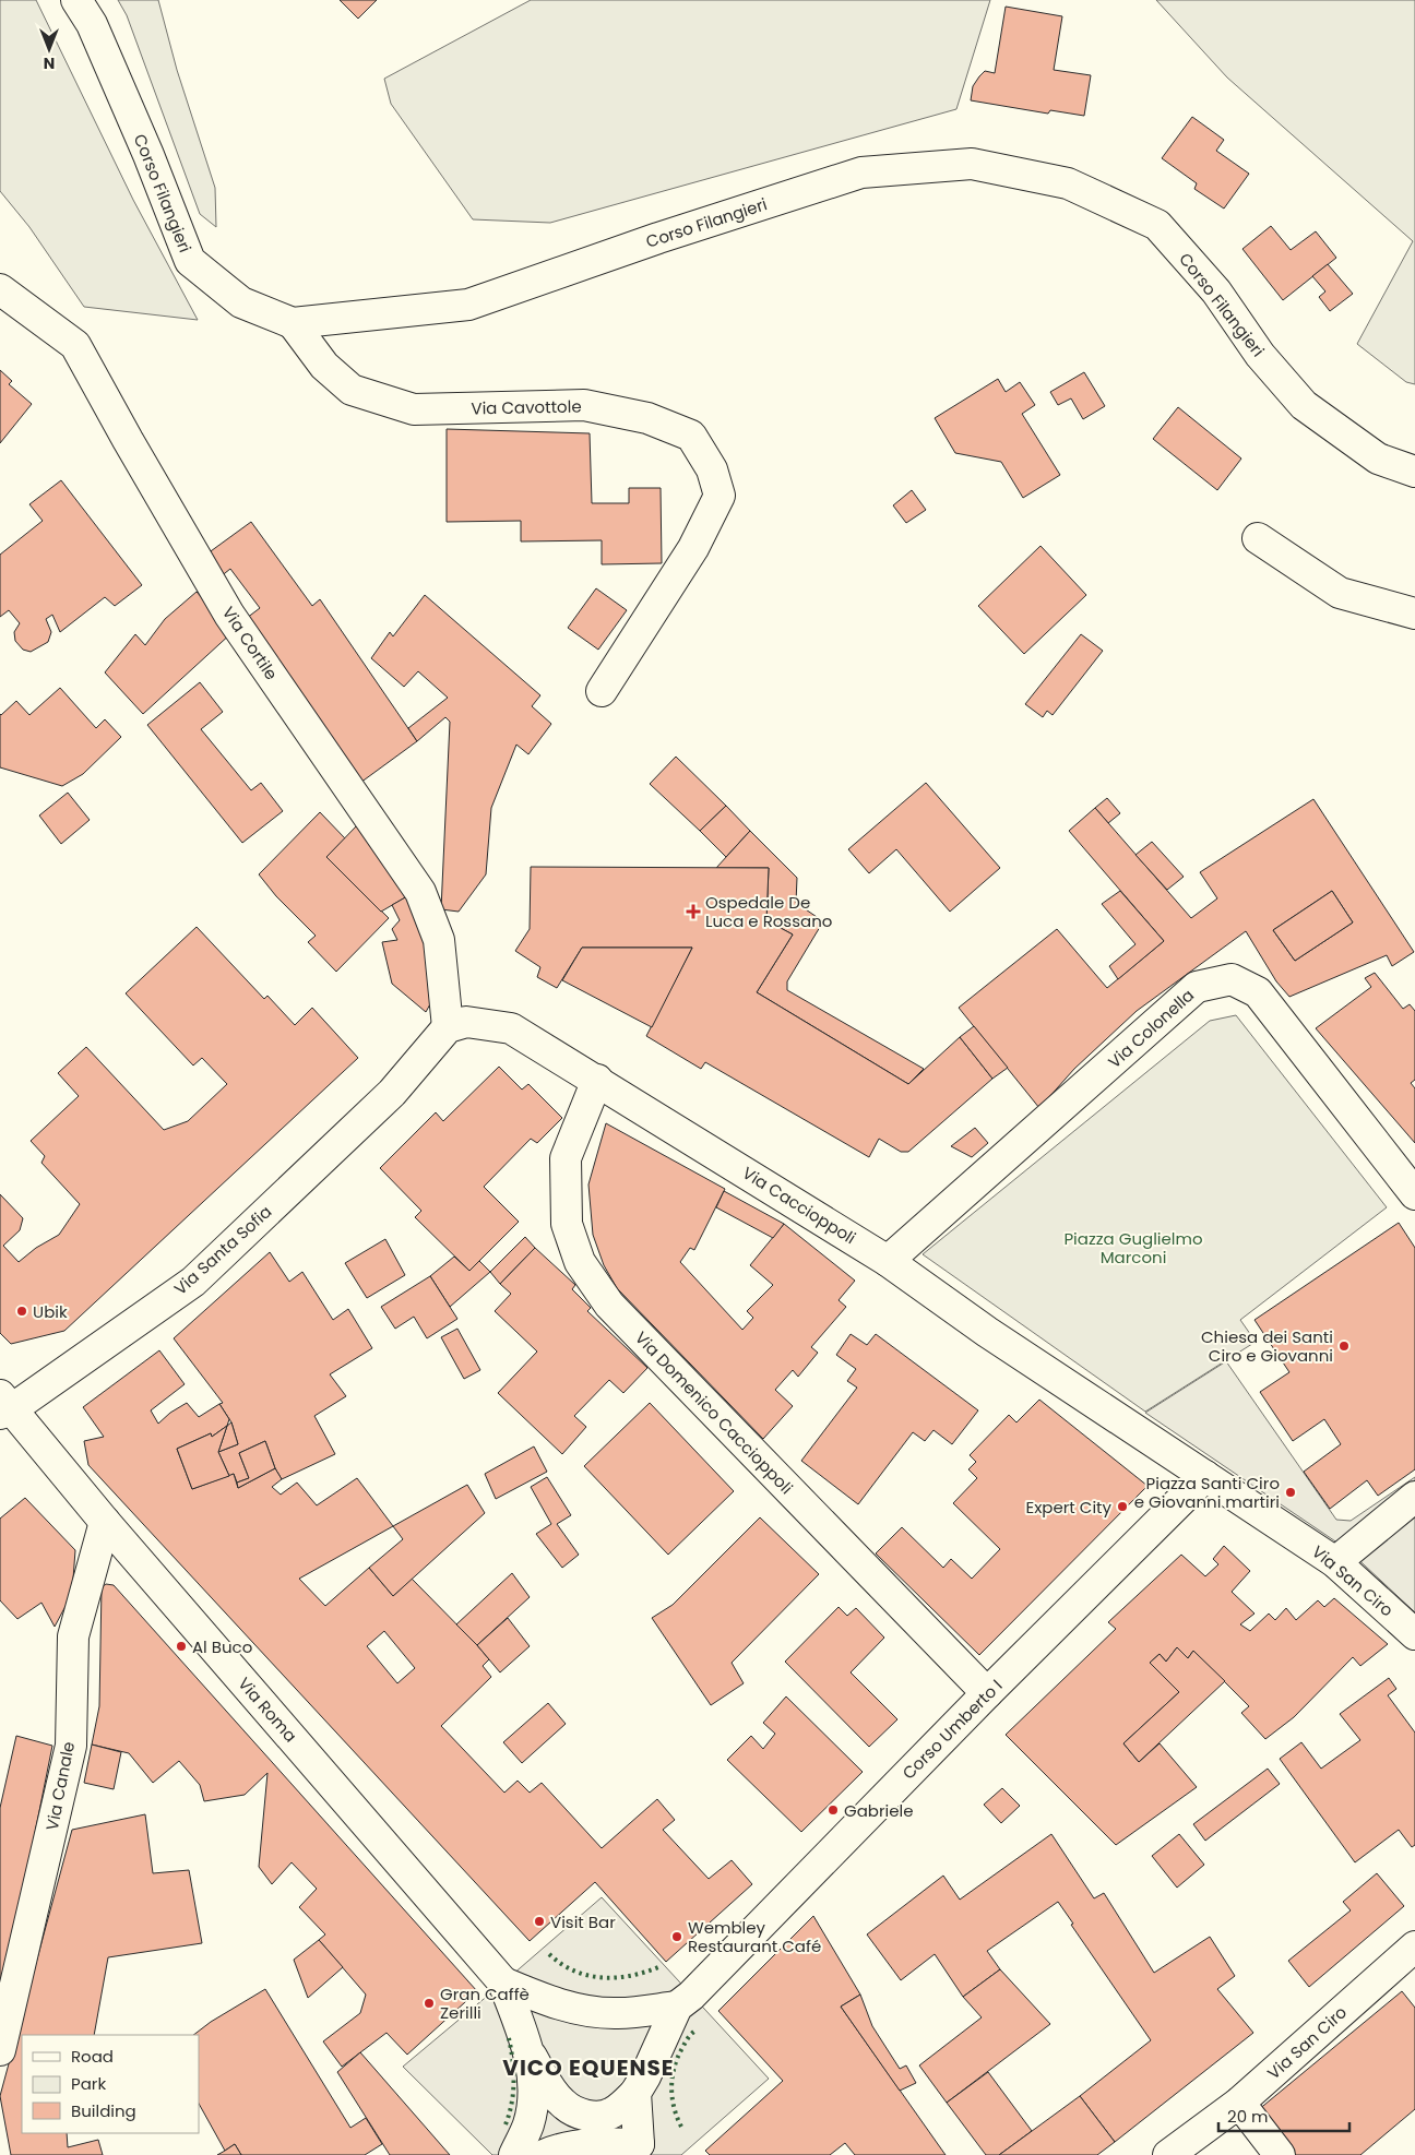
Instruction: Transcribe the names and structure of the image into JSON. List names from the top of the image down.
{
  "streets": {
    "street": [
      "Corso Filangieri",
      "Via Cavottole",
      "Via Cortile",
      "Via Colonella",
      "Via Caccioppoli",
      "Via Santa Sofia",
      "Via Domenico Caccioppoli",
      "Via San Ciro",
      "Via Roma",
      "Corso Umberto I",
      "Via Canale"
    ]
  },
  "crossings": [
    ["Corso Filangieri", "Via Cavottole"],
    ["Via Cortile", "Via Caccioppoli"],
    ["Via Cortile", "Via Santa Sofia"],
    ["Via Colonella", "Via Caccioppoli"],
    ["Via Caccioppoli", "Via Santa Sofia"],
    ["Via Caccioppoli", "Via Domenico Caccioppoli"],
    ["Via Caccioppoli", "Via San Ciro"],
    ["Via Caccioppoli", "Corso Umberto I"],
    ["Via Santa Sofia", "Via Roma"],
    ["Via Domenico Caccioppoli", "Corso Umberto I"],
    ["Via San Ciro", "Corso Umberto I"],
    ["Via Roma", "Via Canale"]
  ],
  "districts": ["VICO EQUENSE"],
  "parks": ["Piazza Guglielmo Marconi"],
  "places": {
    "health": ["Ospedale De Luca e Rossano"],
    "other": [
      "Ubik",
      "Chiesa dei Santi Ciro e Giovanni",
      "Piazza Santi Ciro e Giovanni martiri",
      "Expert City",
      "Al Buco",
      "Gabriele",
      "Visit Bar",
      "Wembley Restaurant Café",
      "Gran Caffè Zerilli"
    ]
  },
  "legend": ["Road", "Park", "Building"],
  "scale_bar": "20 m",
  "north": "bottom"
}
